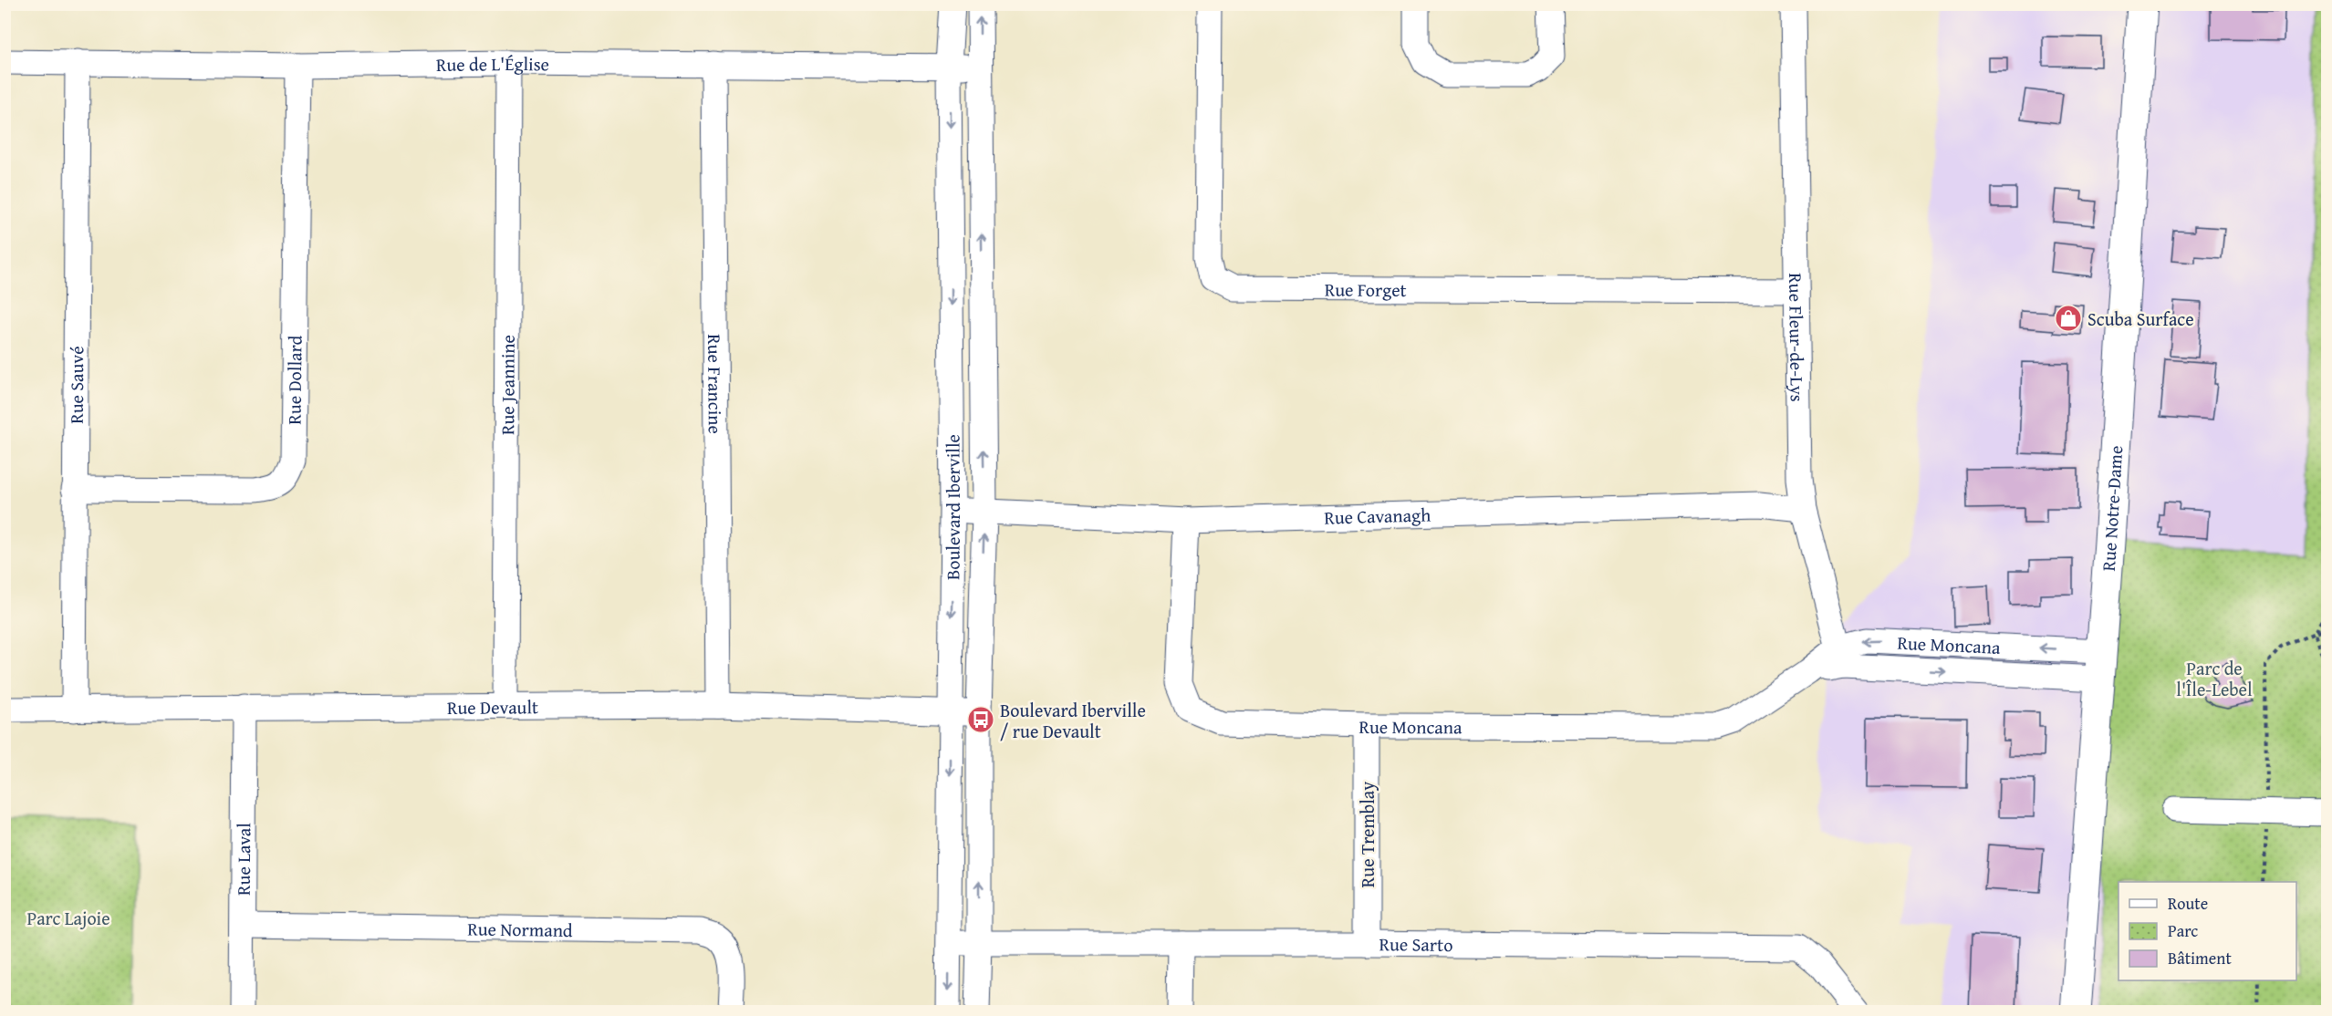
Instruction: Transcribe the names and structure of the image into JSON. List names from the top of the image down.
{
  "streets": {
    "main road": ["Rue Notre-Dame"],
    "street": [
      "Rue de L'Église",
      "Rue Forget",
      "Rue Fleur-de-Lys",
      "Rue Dollard",
      "Rue Jeannine",
      "Rue Francine",
      "Rue Sauvé",
      "Boulevard Iberville",
      "Rue Cavanagh",
      "Rue Moncana",
      "Rue Devault",
      "Rue Tremblay",
      "Rue Laval",
      "Rue Normand",
      "Rue Sarto"
    ]
  },
  "crossings": [
    ["Rue de L'Église", "Rue Dollard"],
    ["Rue de L'Église", "Rue Jeannine"],
    ["Rue de L'Église", "Rue Francine"],
    ["Rue de L'Église", "Rue Sauvé"],
    ["Rue de L'Église", "Boulevard Iberville"],
    ["Rue Forget", "Rue Fleur-de-Lys"],
    ["Rue Fleur-de-Lys", "Rue Cavanagh"],
    ["Rue Fleur-de-Lys", "Rue Moncana"],
    ["Rue Dollard", "Rue Sauvé"],
    ["Rue Jeannine", "Rue Devault"],
    ["Rue Francine", "Rue Devault"],
    ["Rue Sauvé", "Rue Devault"],
    ["Boulevard Iberville", "Rue Cavanagh"],
    ["Boulevard Iberville", "Rue Devault"],
    ["Boulevard Iberville", "Rue Sarto"],
    ["Rue Notre-Dame", "Rue Moncana"],
    ["Rue Cavanagh", "Rue Moncana"],
    ["Rue Moncana", "Rue Tremblay"],
    ["Rue Devault", "Rue Laval"],
    ["Rue Tremblay", "Rue Sarto"],
    ["Rue Laval", "Rue Normand"]
  ],
  "parks": ["Parc de l'Île-Lebel", "Parc Lajoie"],
  "places": {
    "shop": ["Scuba Surface"],
    "bus stop": ["Boulevard Iberville / rue Devault"]
  },
  "legend": ["Route", "Parc", "Bâtiment"]
}
